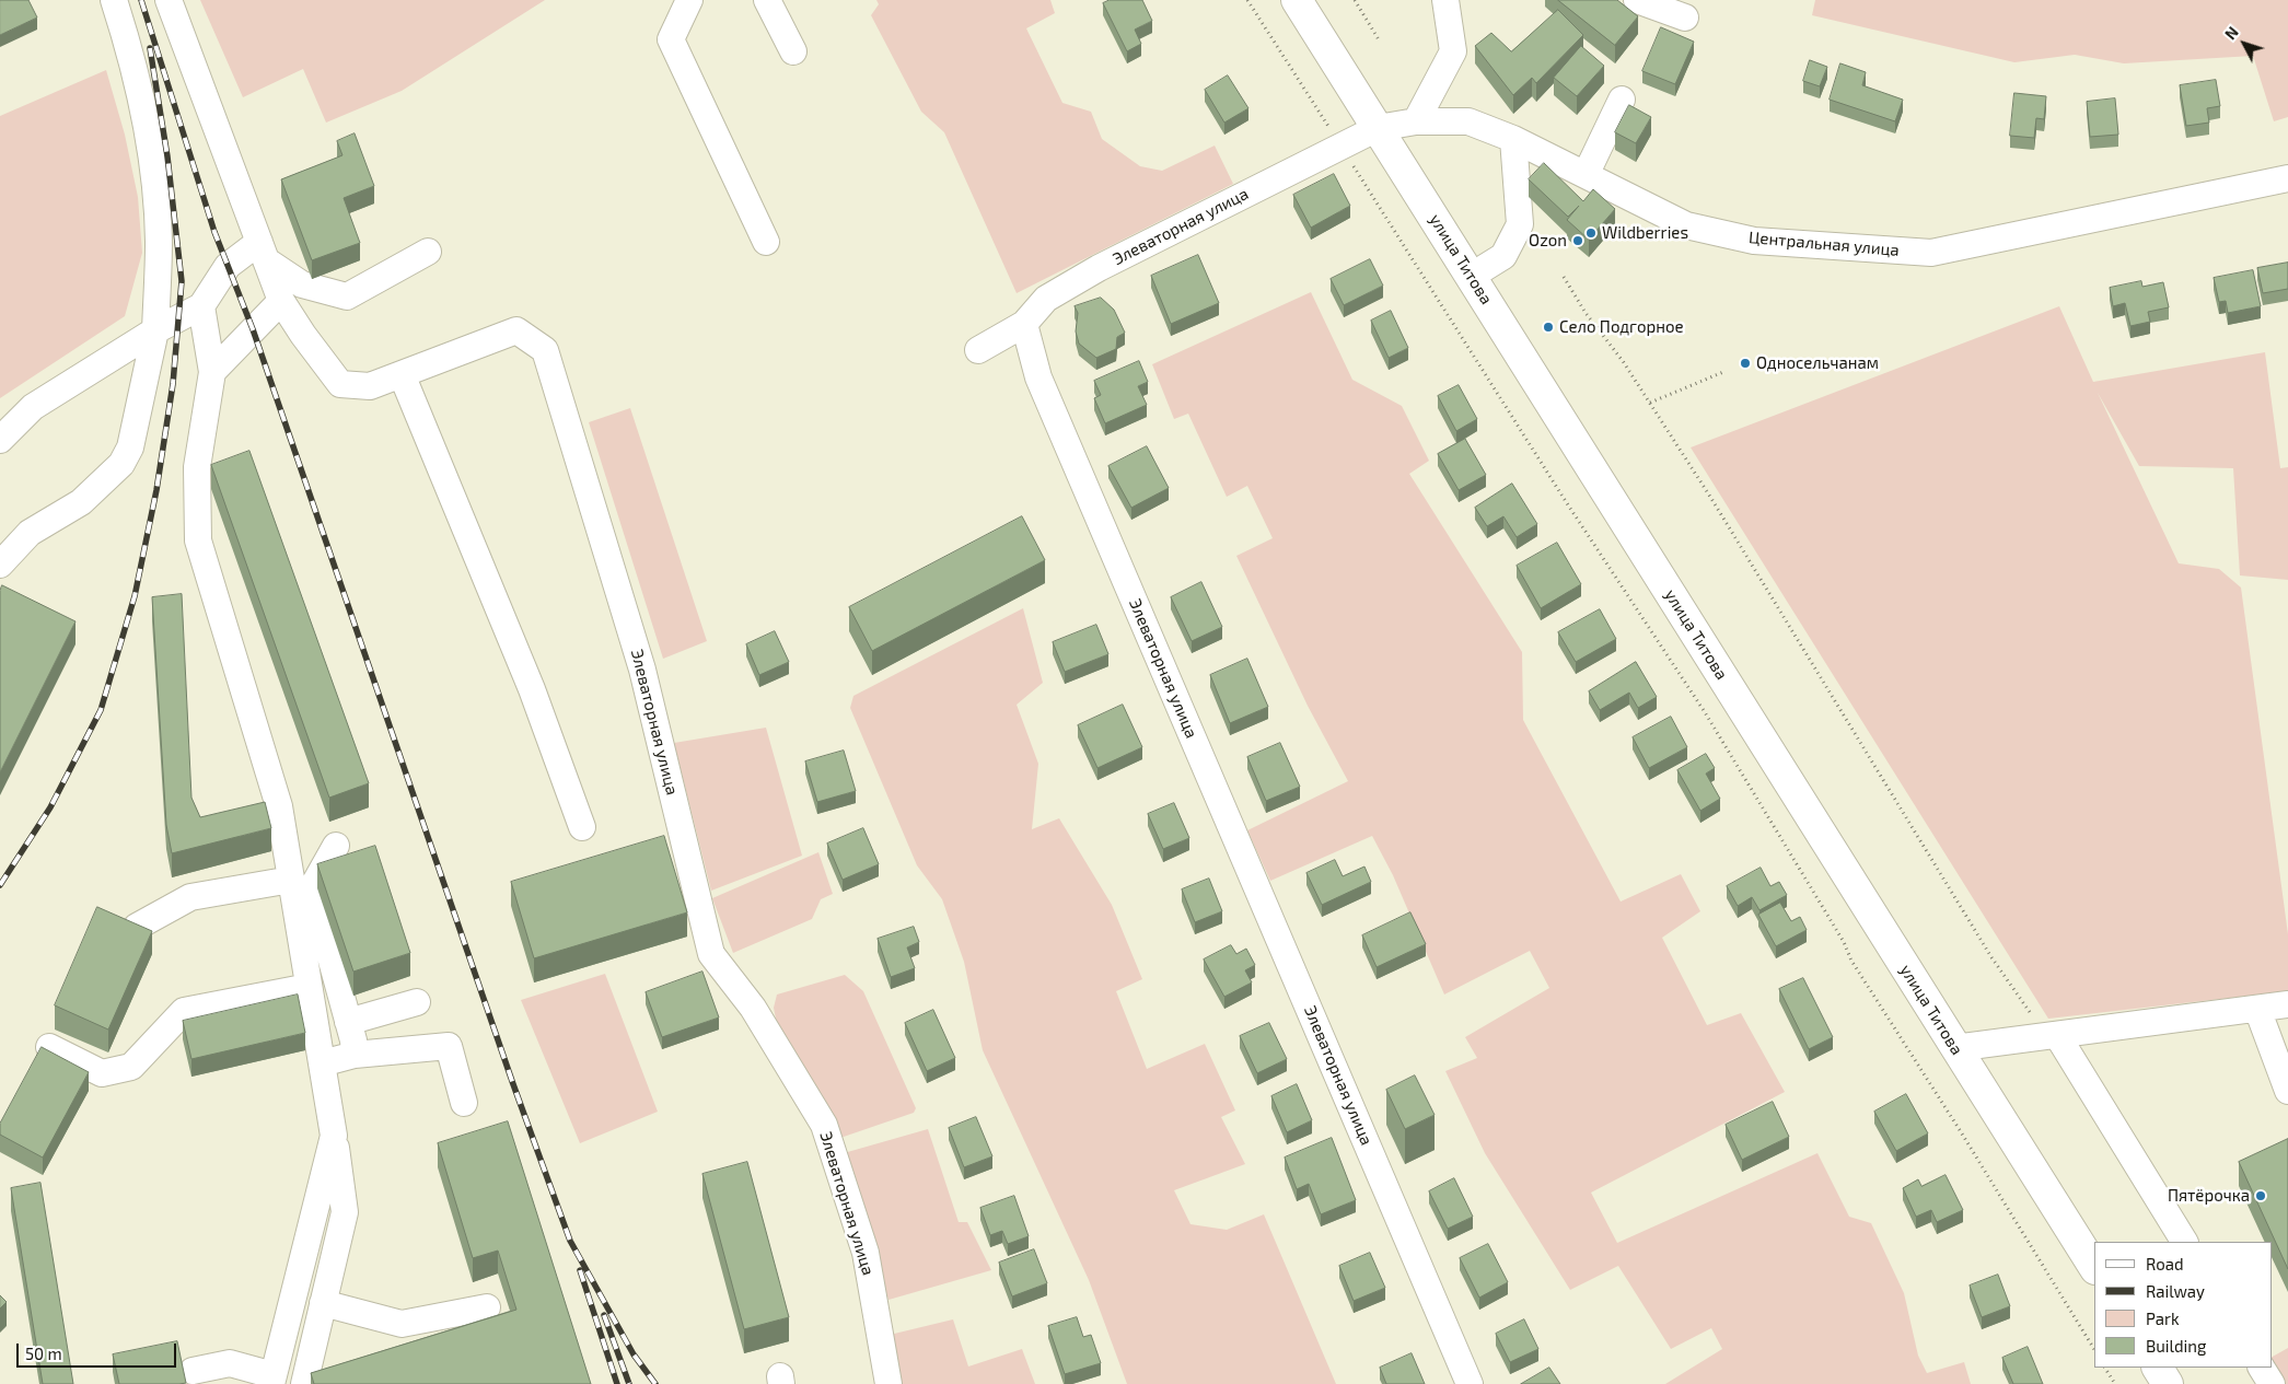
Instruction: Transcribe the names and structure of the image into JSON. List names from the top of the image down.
{
  "streets": {
    "main road": ["улица Титова"],
    "street": ["Элеваторная улица", "Центральная улица"]
  },
  "crossings": [
    ["Элеваторная улица", "Центральная улица"],
    ["Элеваторная улица", "улица Титова"],
    ["Центральная улица", "улица Титова"]
  ],
  "places": [
    "Wildberries",
    "Ozon",
    "Село Подгорное",
    "Односельчанам",
    "Пятёрочка"
  ],
  "legend": [
    "Road",
    "Railway",
    "Park",
    "Building"
  ],
  "scale_bar": "50 m",
  "north": "top left"
}
